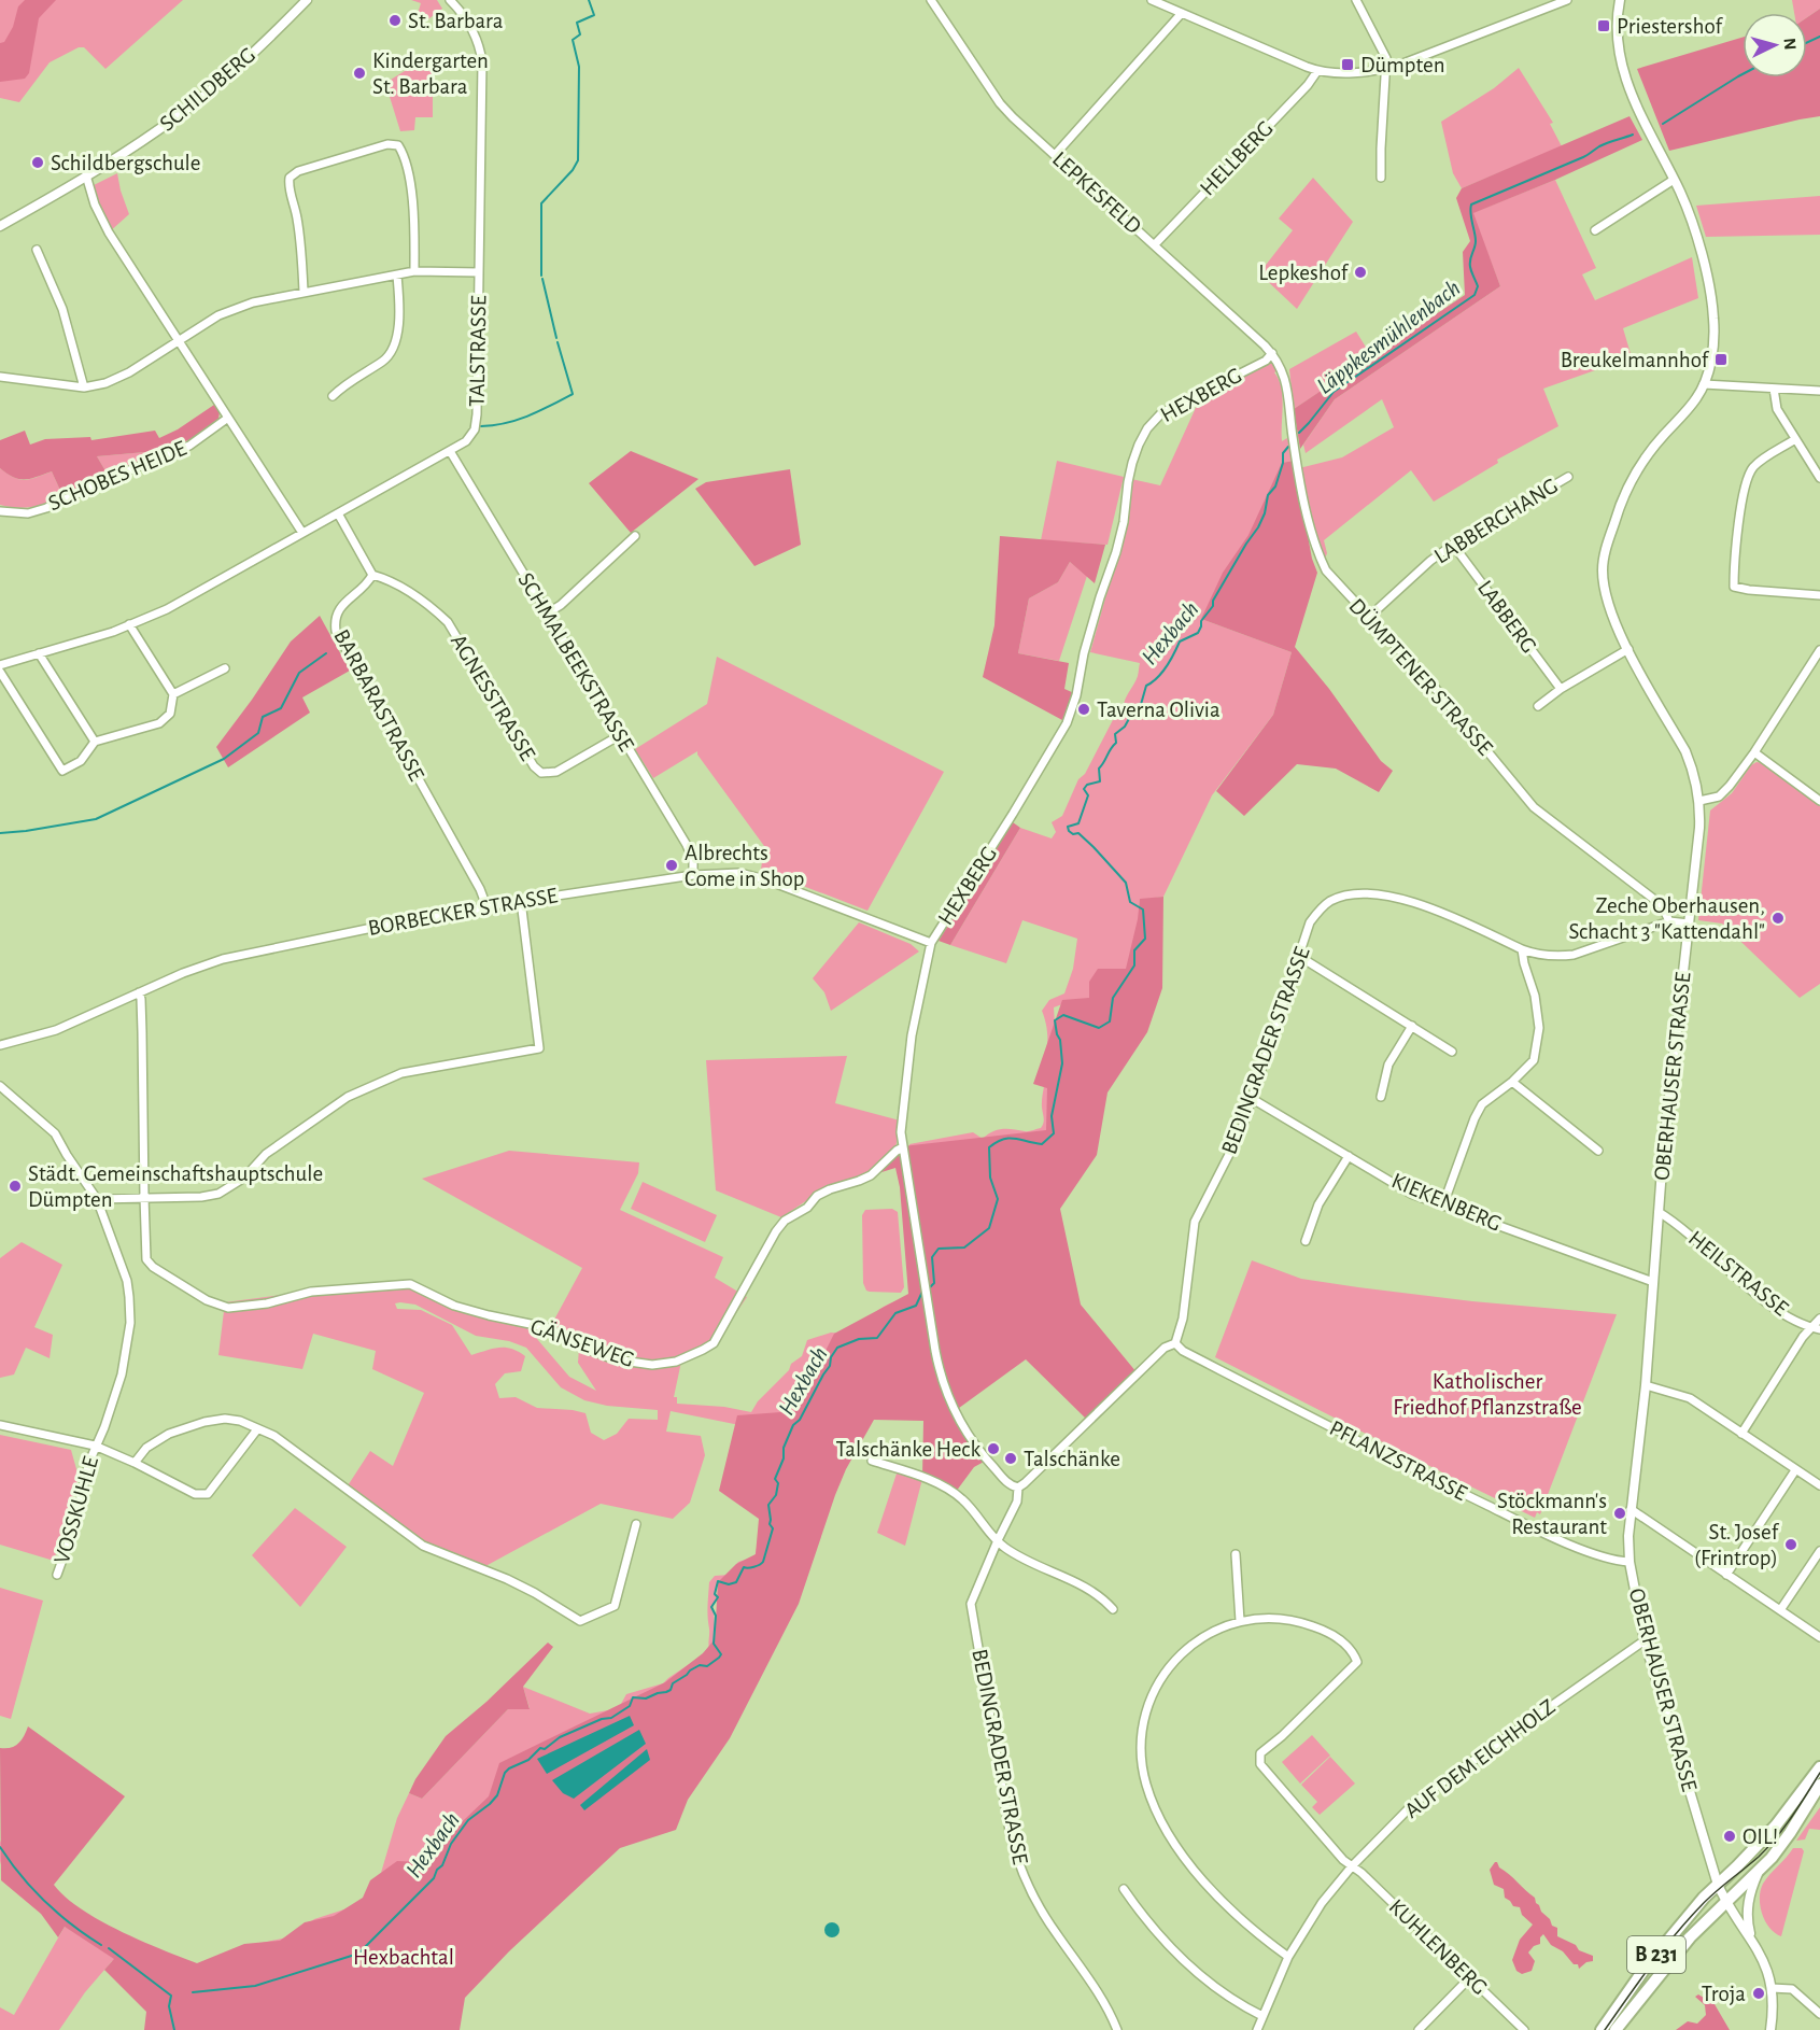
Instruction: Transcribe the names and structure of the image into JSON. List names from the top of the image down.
{
  "streets": {
    "main road": ["B 231"],
    "street": [
      "SCHILDBERG",
      "HELLBERG",
      "LEPKESFELD",
      "TALSTRASSE",
      "HEXBERG",
      "SCHOBES HEIDE",
      "LABBERGHANG",
      "LABBERG",
      "SCHMALBEEKSTRASSE",
      "DÜMPTENER STRASSE",
      "AGNESSTRASSE",
      "BARBARASTRASSE",
      "BORBECKER STRASSE",
      "BEDINGRADER STRASSE",
      "OBERHAUSER STRASSE",
      "KIEKENBERG",
      "HEILSTRASSE",
      "GÄNSEWEG",
      "PFLANZSTRASSE",
      "VOSSKUHLE",
      "AUF DEM EICHHOLZ",
      "KUHLENBERG"
    ]
  },
  "crossings": [
    ["HELLBERG", "LEPKESFELD"],
    ["LEPKESFELD", "HEXBERG"],
    ["LEPKESFELD", "DÜMPTENER STRASSE"],
    ["TALSTRASSE", "SCHMALBEEKSTRASSE"],
    ["HEXBERG", "BORBECKER STRASSE"],
    ["HEXBERG", "BEDINGRADER STRASSE"],
    ["HEXBERG", "GÄNSEWEG"],
    ["LABBERGHANG", "LABBERG"],
    ["LABBERGHANG", "DÜMPTENER STRASSE"],
    ["SCHMALBEEKSTRASSE", "AGNESSTRASSE"],
    ["SCHMALBEEKSTRASSE", "BORBECKER STRASSE"],
    ["DÜMPTENER STRASSE", "BEDINGRADER STRASSE"],
    ["AGNESSTRASSE", "BARBARASTRASSE"],
    ["BARBARASTRASSE", "BORBECKER STRASSE"],
    ["BEDINGRADER STRASSE", "OBERHAUSER STRASSE"],
    ["BEDINGRADER STRASSE", "KIEKENBERG"],
    ["BEDINGRADER STRASSE", "PFLANZSTRASSE"],
    ["OBERHAUSER STRASSE", "KIEKENBERG"],
    ["OBERHAUSER STRASSE", "HEILSTRASSE"],
    ["OBERHAUSER STRASSE", "PFLANZSTRASSE"],
    ["OBERHAUSER STRASSE", "AUF DEM EICHHOLZ"],
    ["OBERHAUSER STRASSE", "B 231"],
    ["AUF DEM EICHHOLZ", "KUHLENBERG"]
  ],
  "water": ["Läppkesmühlenbach", "Hexbach"],
  "parks": ["Katholischer Friedhof Pflanzstraße", "Hexbachtal"],
  "places": {
    "other": [
      "St. Barbara",
      "Kindergarten St. Barbara",
      "Schildbergschule",
      "Lepkeshof",
      "Taverna Olivia",
      "Albrechts Come in Shop",
      "Zeche Oberhausen, Schacht 3 \"Kattendahl\"",
      "Städt. Gemeinschaftshauptschule Dümpten",
      "Talschänke Heck",
      "Talschänke",
      "Stöckmann's Restaurant",
      "St. Josef (Frintrop)",
      "OIL!",
      "Troja"
    ],
    "transit": ["Priestershof", "Dümpten", "Breukelmannhof"]
  },
  "north": "right"
}
